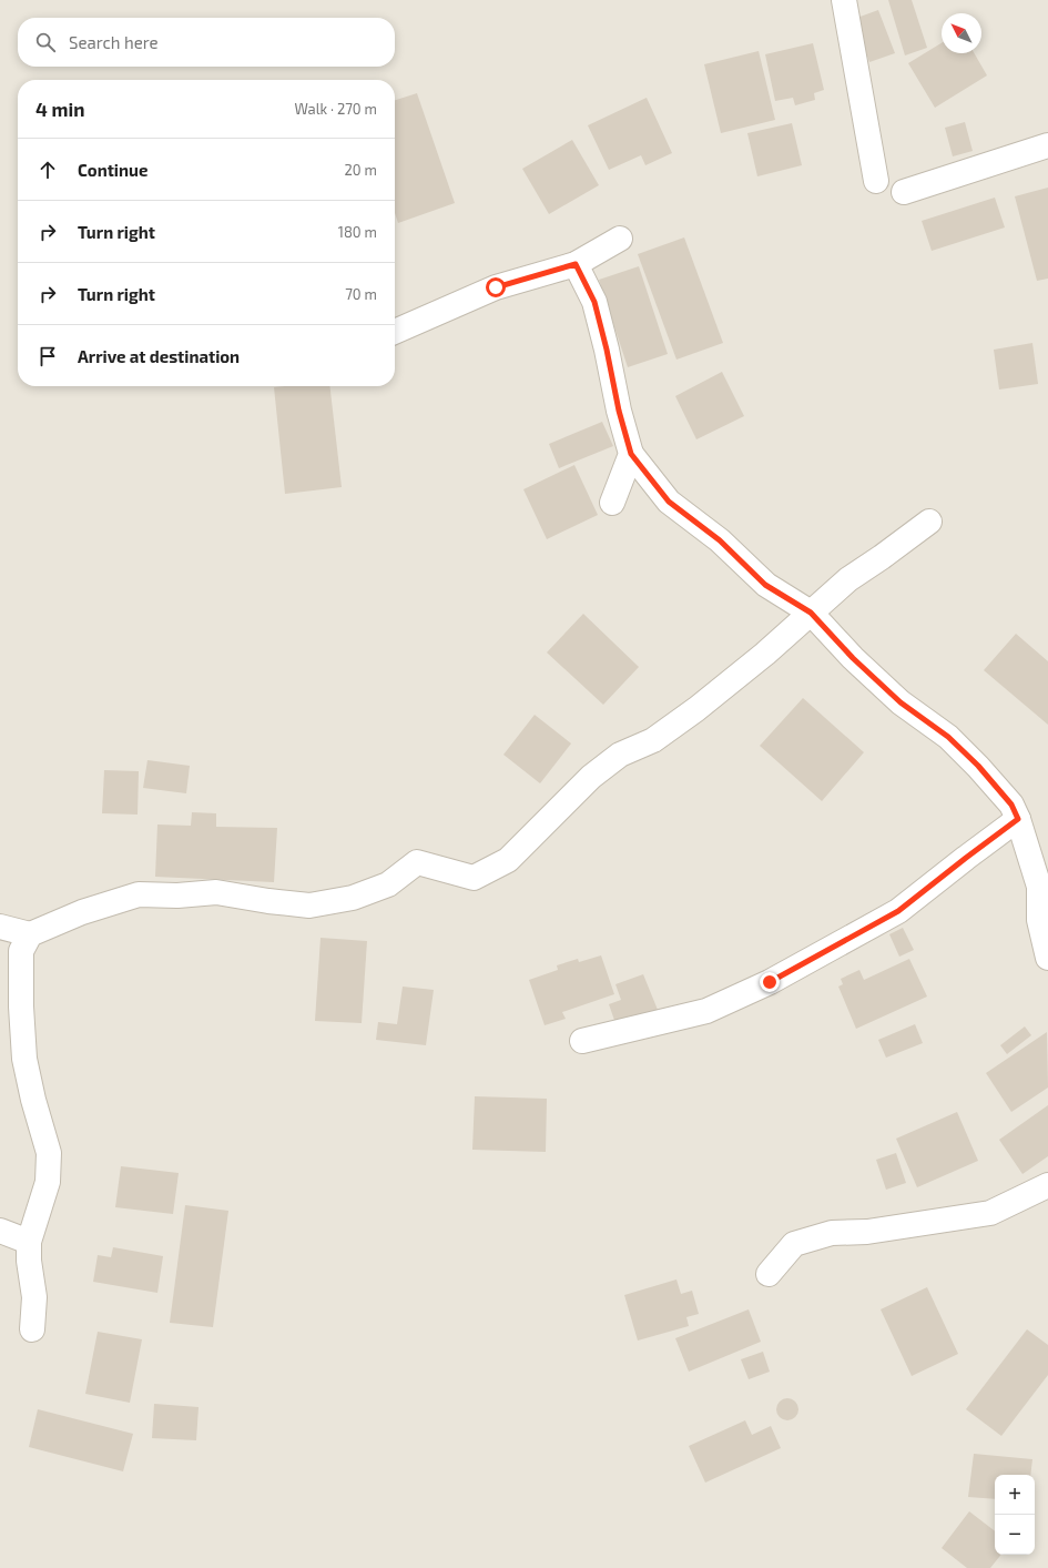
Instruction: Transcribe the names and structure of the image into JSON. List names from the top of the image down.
{
  "north": "top left",
  "page": {
    "search": "Search here",
    "heading": ["4 min", "Walk · 270 m"],
    "list": [
      ["Continue", "20 m"],
      ["Turn right", "180 m"],
      ["Turn right", "70 m"],
      "Arrive at destination"
    ],
    "map_buttons": ["+", "−"]
  }
}
